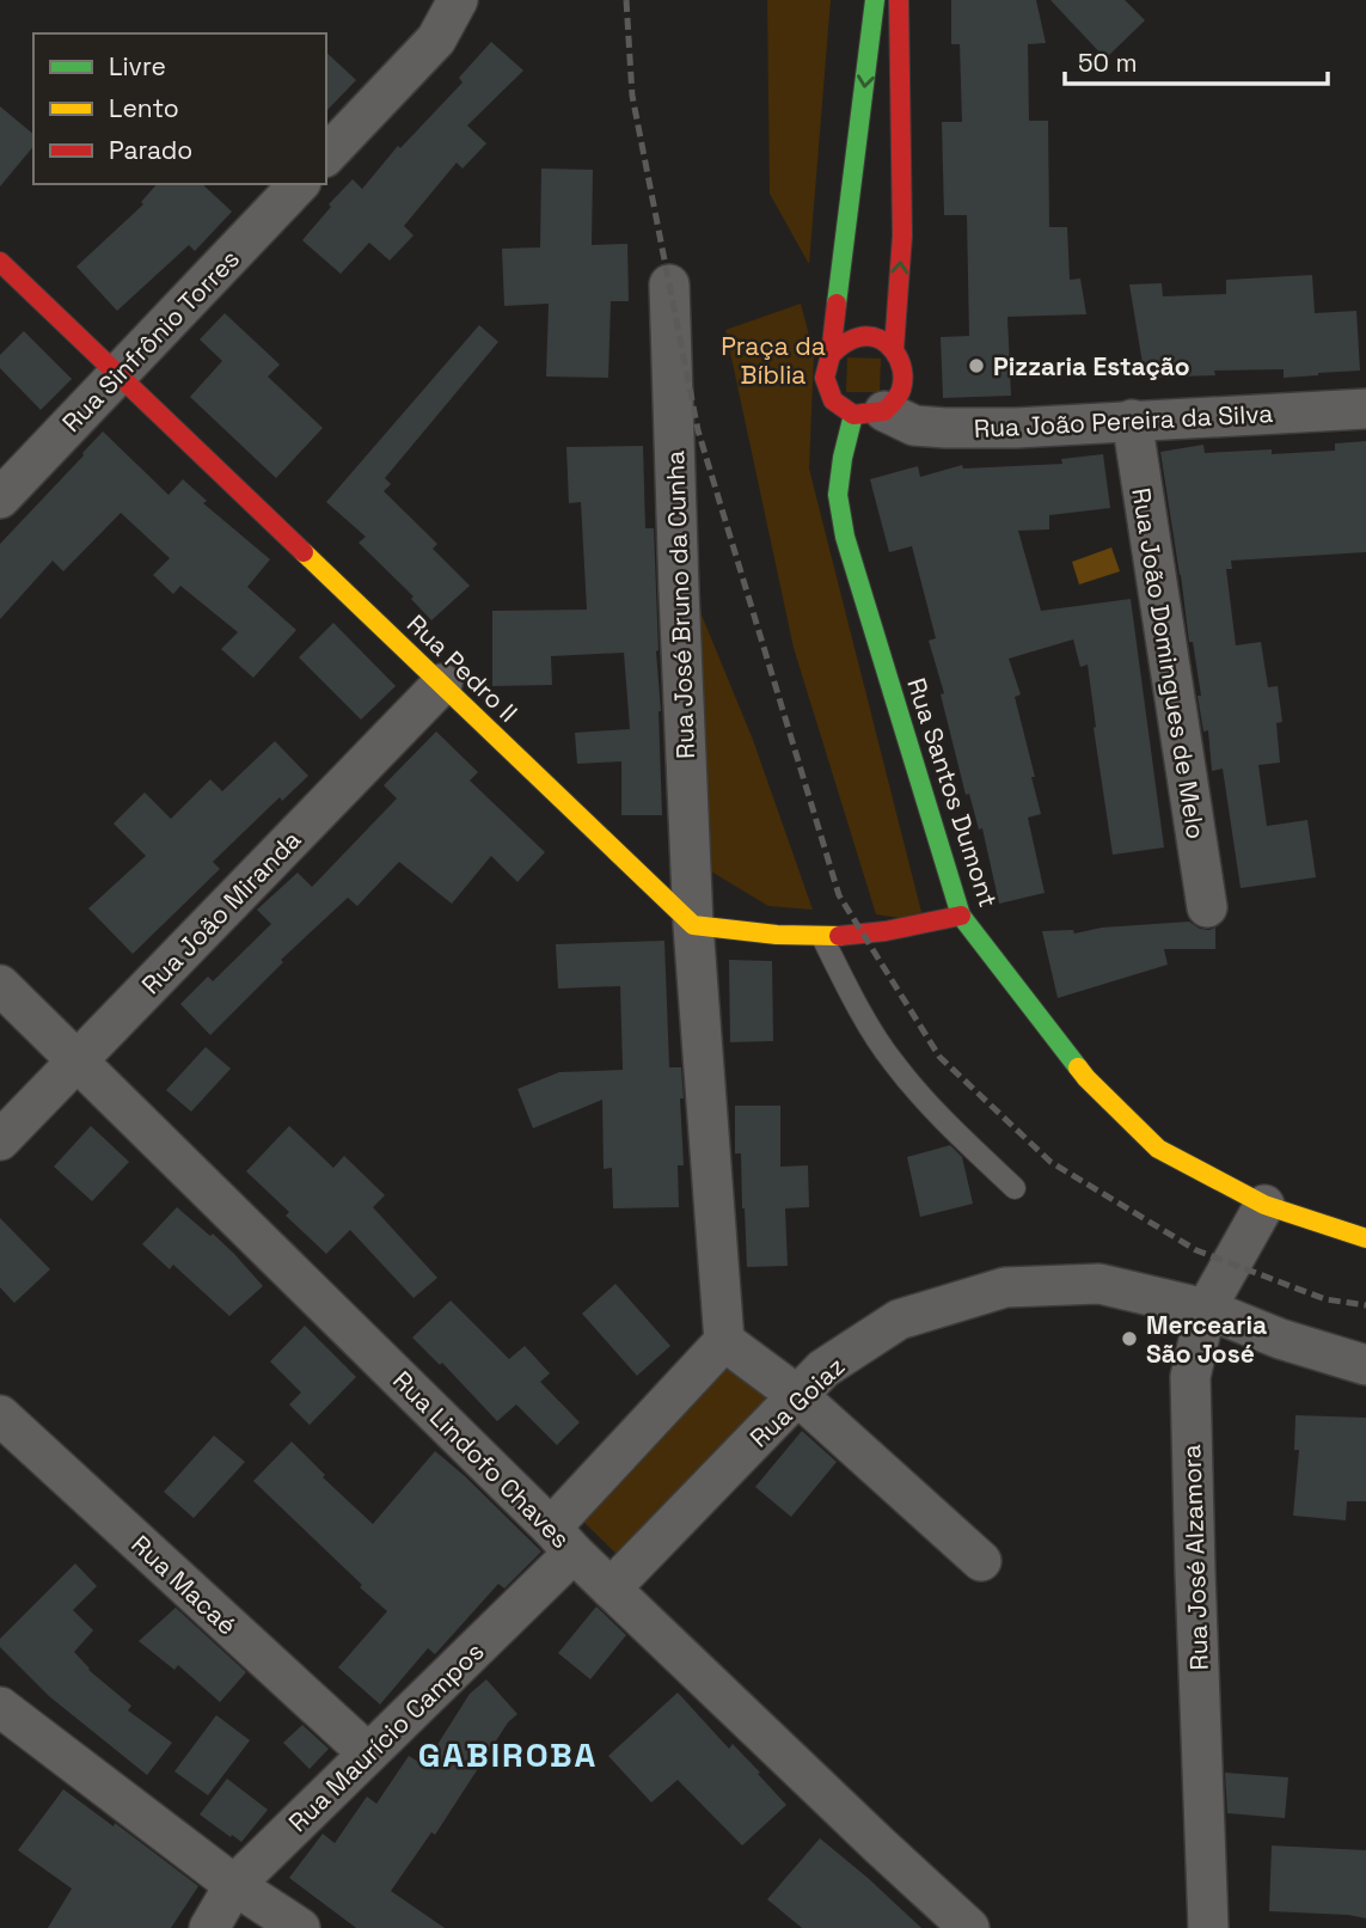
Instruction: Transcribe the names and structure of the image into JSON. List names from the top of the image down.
{
  "streets": {
    "main road": ["Rua Pedro II", "Rua Santos Dumont"],
    "street": [
      "Rua Sinfrônio Torres",
      "Rua João Pereira da Silva",
      "Rua José Bruno da Cunha",
      "Rua João Domingues de Melo",
      "Rua João Miranda",
      "Rua Goiaz",
      "Rua Lindofo Chaves",
      "Rua José Alzamora",
      "Rua Macaé",
      "Rua Maurício Campos"
    ]
  },
  "crossings": [
    ["Rua Sinfrônio Torres", "Rua Pedro II"],
    ["Rua João Pereira da Silva", "Rua João Domingues de Melo"],
    ["Rua João Pereira da Silva", "Rua Santos Dumont"],
    ["Rua José Bruno da Cunha", "Rua Pedro II"],
    ["Rua José Bruno da Cunha", "Rua Maurício Campos"],
    ["Rua Pedro II", "Rua João Miranda"],
    ["Rua Santos Dumont", "Rua José Alzamora"],
    ["Rua João Miranda", "Rua Lindofo Chaves"],
    ["Rua Goiaz", "Rua Lindofo Chaves"],
    ["Rua Goiaz", "Rua José Alzamora"],
    ["Rua Lindofo Chaves", "Rua Maurício Campos"],
    ["Rua Macaé", "Rua Maurício Campos"]
  ],
  "districts": ["GABIROBA"],
  "parks": ["Praça da Bíblia"],
  "places": ["Pizzaria Estação", "Mercearia São José"],
  "legend": ["Livre", "Lento", "Parado"],
  "scale_bar": "50 m"
}
